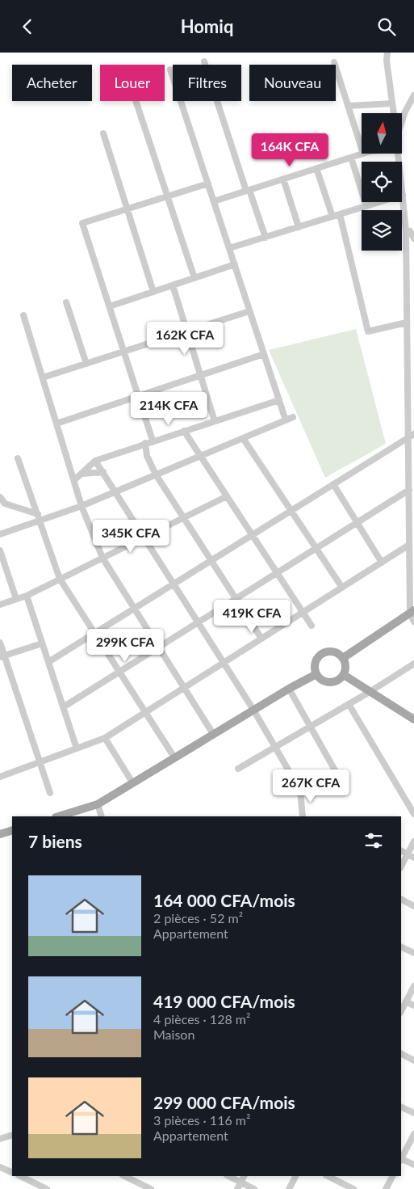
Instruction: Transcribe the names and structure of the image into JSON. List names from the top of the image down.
{
  "north": "top",
  "page": {
    "header": "Homiq",
    "chip": [
      "Acheter",
      "Louer",
      "Filtres",
      "Nouveau"
    ],
    "price": [
      "164K CFA",
      "162K CFA",
      "214K CFA",
      "345K CFA",
      "419K CFA",
      "299K CFA",
      "267K CFA"
    ],
    "heading": "7 biens",
    "list": [
      {
        "name": "164 000 CFA/mois",
        "note": "2 pièces · 52 m² · Appartement"
      },
      {
        "name": "419 000 CFA/mois",
        "note": "4 pièces · 128 m² · Maison"
      },
      {
        "name": "299 000 CFA/mois",
        "note": "3 pièces · 116 m² · Appartement"
      }
    ]
  }
}
